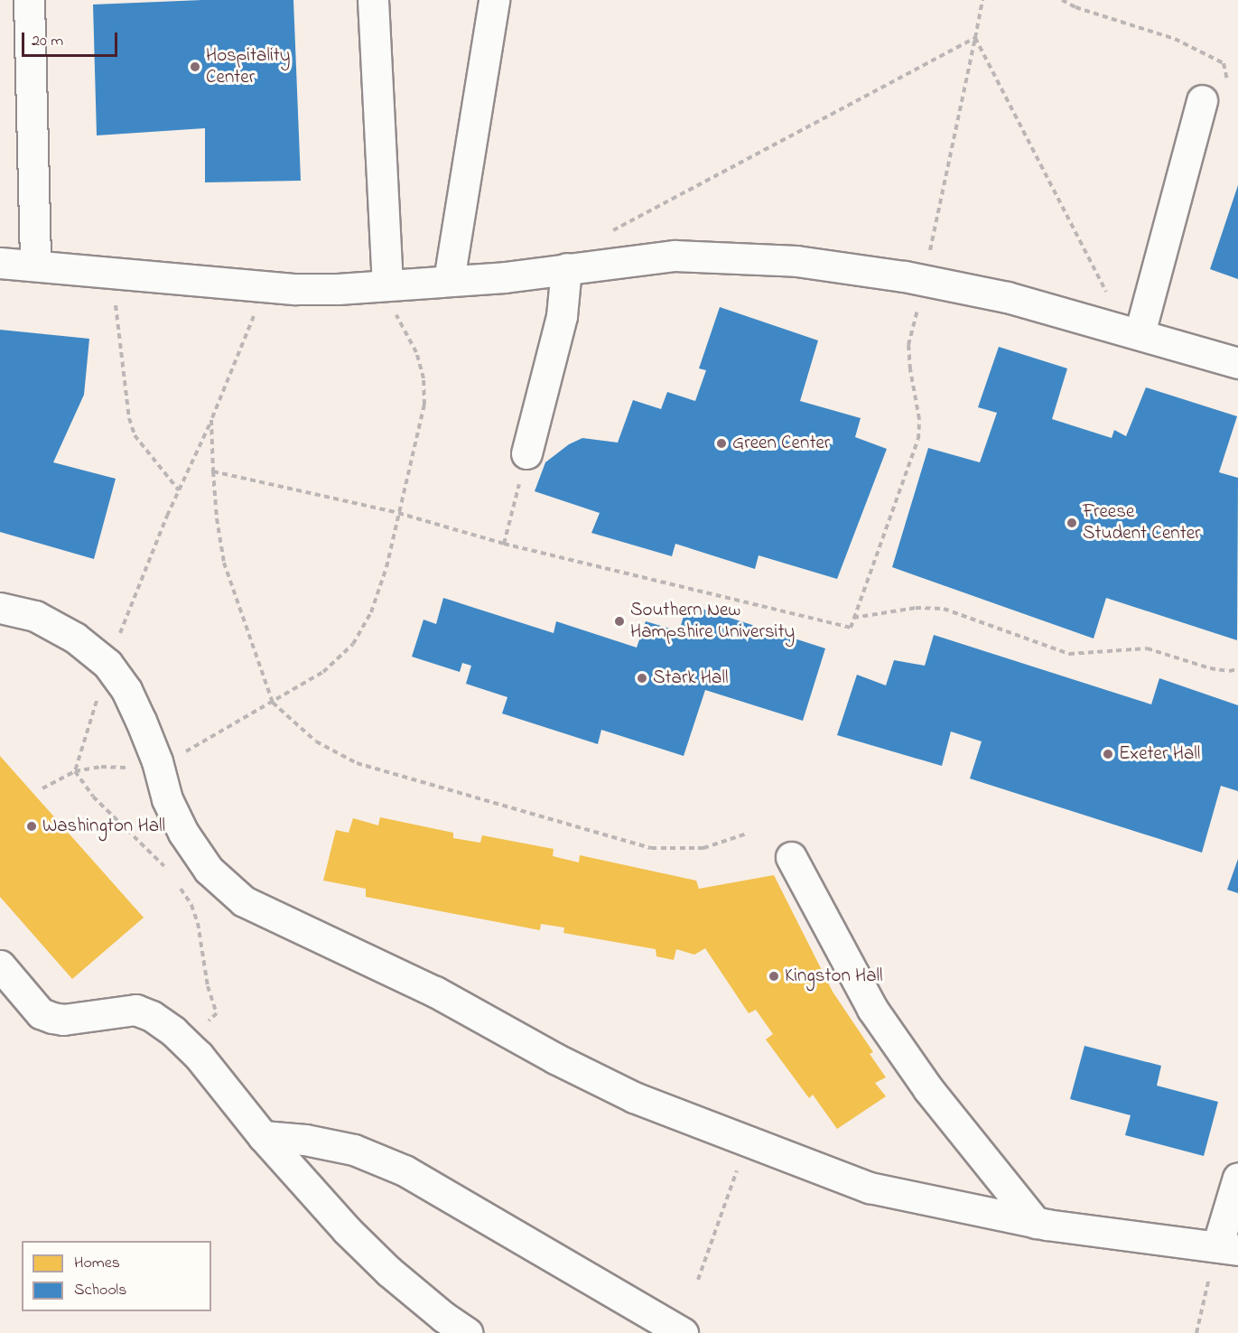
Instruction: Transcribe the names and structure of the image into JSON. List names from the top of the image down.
{
  "places": [
    "Hospitality Center",
    "Green Center",
    "Freese Student Center",
    "Southern New Hampshire University",
    "Stark Hall",
    "Exeter Hall",
    "Washington Hall",
    "Kingston Hall"
  ],
  "legend": ["Homes", "Schools"],
  "scale_bar": "20 m"
}
